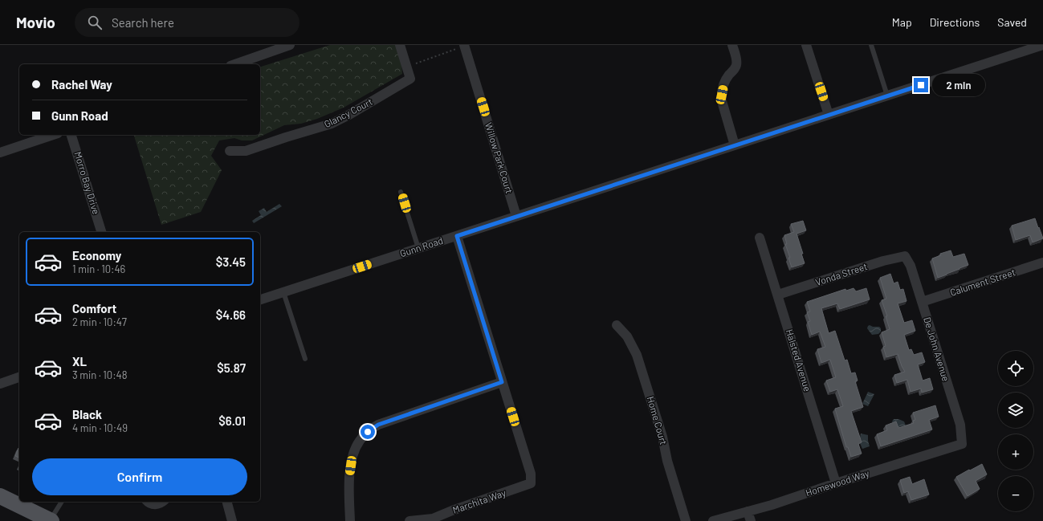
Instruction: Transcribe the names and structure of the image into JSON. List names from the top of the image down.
{
  "streets": {
    "street": [
      "Glancy Court",
      "Willow Park Court",
      "Morro Bay Drive",
      "Gunn Road",
      "Vonda Street",
      "Calument Street",
      "De John Avenue",
      "Halsted Avenue",
      "Home Court",
      "Homewood Way",
      "Marchita Way"
    ]
  },
  "crossings": [
    ["Willow Park Court", "Gunn Road"],
    ["Vonda Street", "De John Avenue"],
    ["Vonda Street", "Halsted Avenue"],
    ["Calument Street", "De John Avenue"],
    ["De John Avenue", "Homewood Way"],
    ["Halsted Avenue", "Homewood Way"]
  ],
  "page": {
    "header": "Movio",
    "search": "Search here",
    "nav": ["Map", "Directions", "Saved"],
    "banner": ["Rachel Way", "Gunn Road"],
    "bubble": "2 min",
    "list": [
      {
        "name": "Economy",
        "note": "1 min · 10:46",
        "value": "$3.45"
      },
      {
        "name": "Comfort",
        "note": "2 min · 10:47",
        "value": "$4.66"
      },
      {
        "name": "XL",
        "note": "3 min · 10:48",
        "value": "$5.87"
      },
      {
        "name": "Black",
        "note": "4 min · 10:49",
        "value": "$6.01"
      }
    ],
    "map_buttons": ["+", "−"],
    "buttons": "Confirm"
  }
}
